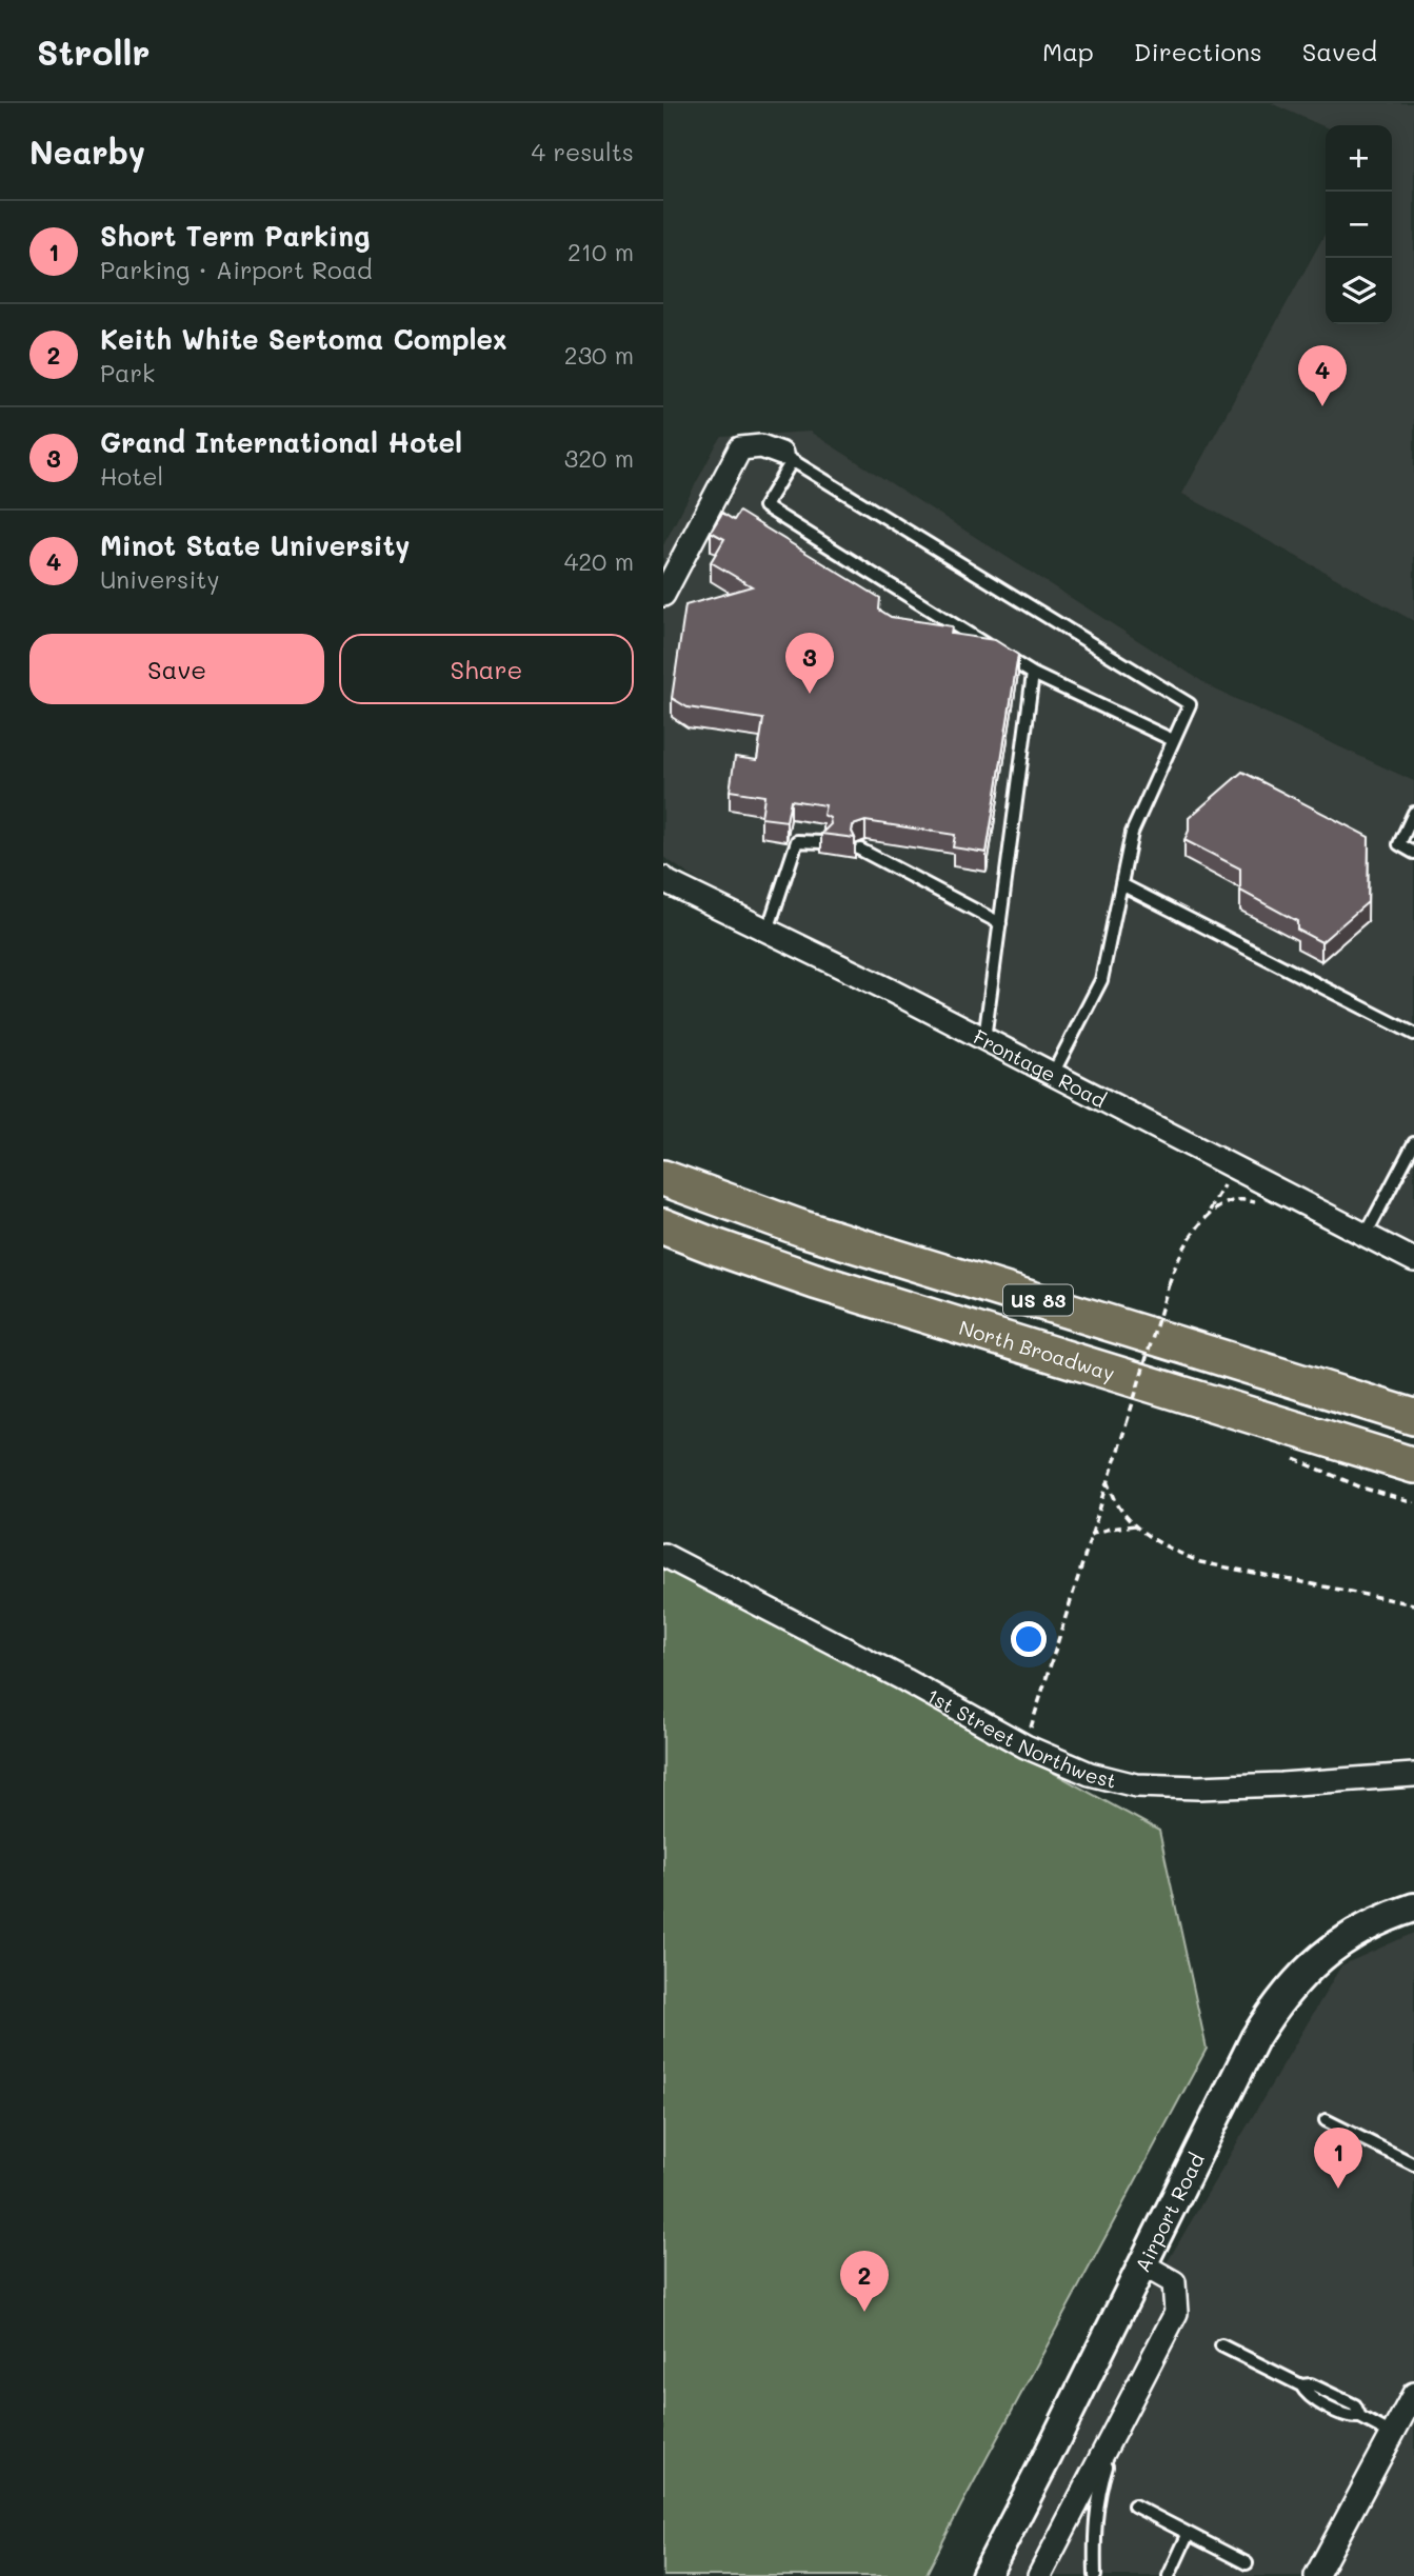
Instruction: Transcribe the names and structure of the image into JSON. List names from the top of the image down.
{
  "streets": {
    "main road": ["US 83", "North Broadway"],
    "street": ["Frontage Road", "1st Street Northwest", "Airport Road"]
  },
  "page": {
    "header": "Strollr",
    "nav": ["Map", "Directions", "Saved"],
    "heading": ["Nearby", "4 results"],
    "map_buttons": ["+", "−"],
    "list": [
      {
        "mark": "1",
        "name": "Short Term Parking",
        "note": "Parking · Airport Road",
        "value": "210 m"
      },
      {
        "mark": "2",
        "name": "Keith White Sertoma Complex",
        "note": "Park",
        "value": "230 m"
      },
      {
        "mark": "3",
        "name": "Grand International Hotel",
        "note": "Hotel",
        "value": "320 m"
      },
      {
        "mark": "4",
        "name": "Minot State University",
        "note": "University",
        "value": "420 m"
      }
    ],
    "pins": [
      "4",
      "3",
      "1",
      "2"
    ],
    "buttons": ["Save", "Share"]
  }
}
